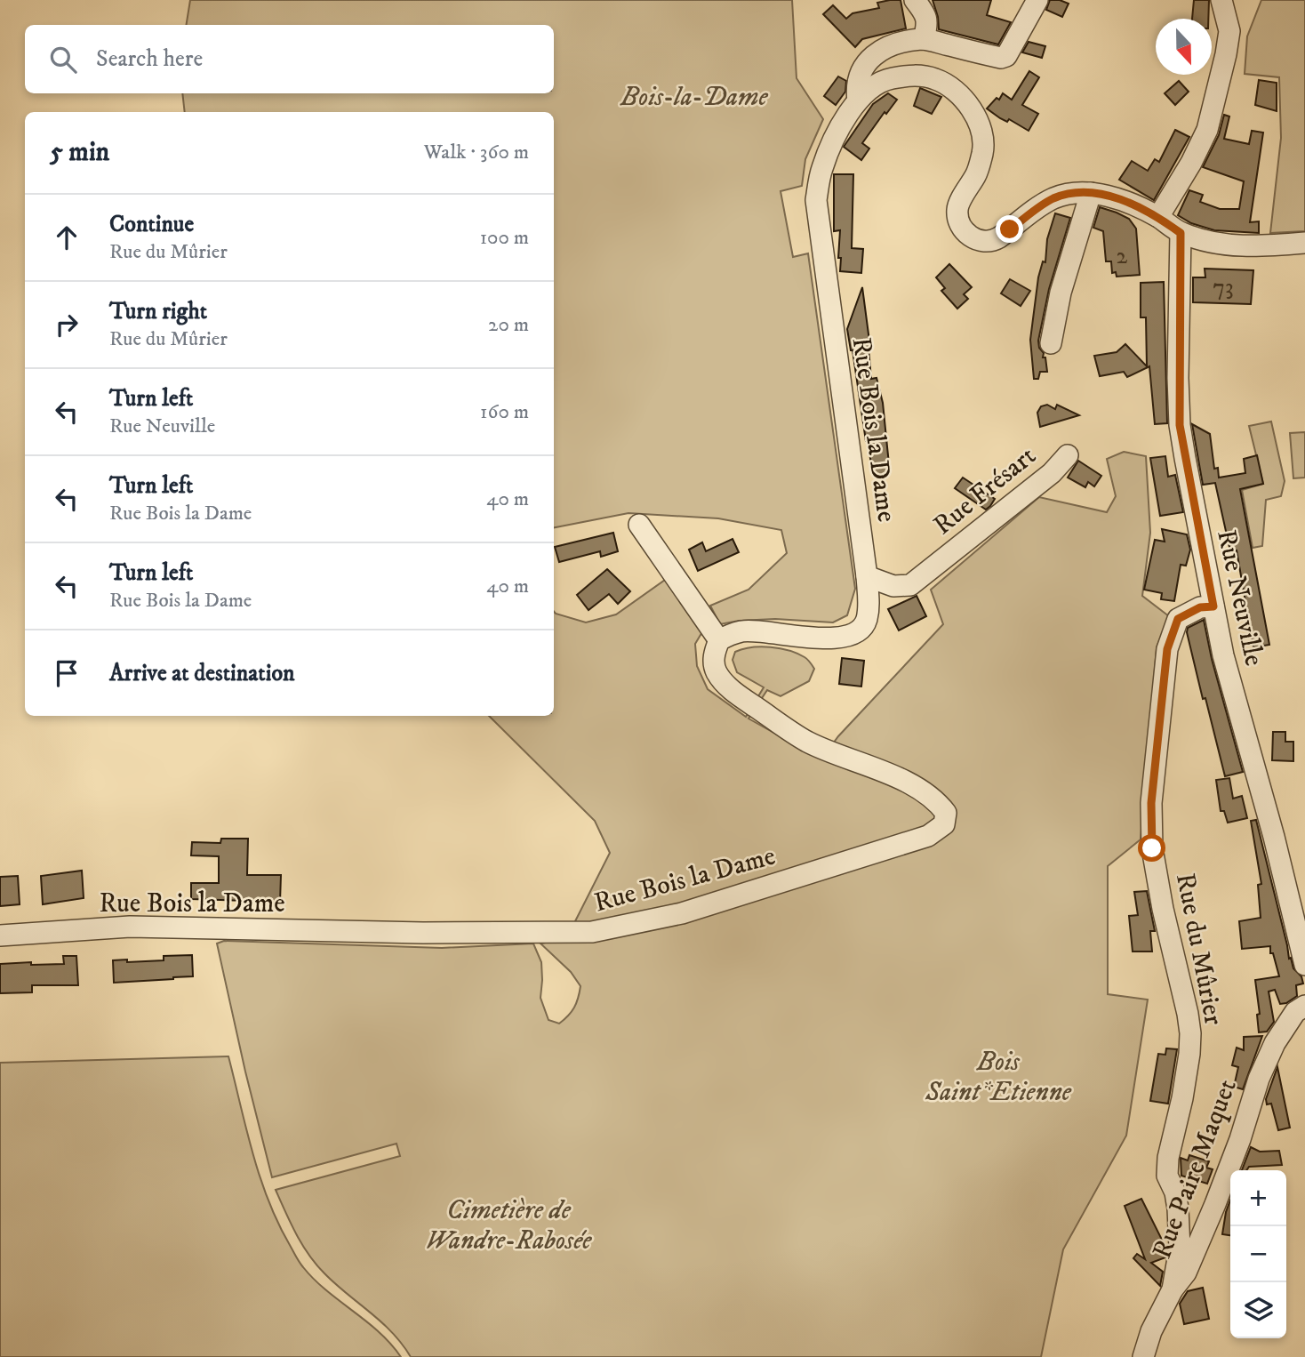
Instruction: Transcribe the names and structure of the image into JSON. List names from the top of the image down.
{
  "streets": {
    "street": [
      "Rue Bois la Dame",
      "Rue Frésart",
      "Rue Neuville",
      "Rue du Mûrier",
      "Rue Paire Maquet"
    ]
  },
  "crossings": [
    ["Rue Bois la Dame", "Rue Frésart"],
    ["Rue Bois la Dame", "Rue Neuville"],
    ["Rue Neuville", "Rue du Mûrier"],
    ["Rue du Mûrier", "Rue Paire Maquet"]
  ],
  "parks": ["Bois-la-Dame", "Bois Saint*Etienne", "Cimetière de Wandre-Rabosée"],
  "house_numbers": ["2", "73"],
  "north": "bottom",
  "page": {
    "search": "Search here",
    "heading": ["5 min", "Walk · 360 m"],
    "list": [
      ["Continue", "Rue du Mûrier", "100 m"],
      ["Turn right", "Rue du Mûrier", "20 m"],
      ["Turn left", "Rue Neuville", "160 m"],
      ["Turn left", "Rue Bois la Dame", "40 m"],
      ["Turn left", "Rue Bois la Dame", "40 m"],
      "Arrive at destination"
    ],
    "map_buttons": ["+", "−"]
  }
}
